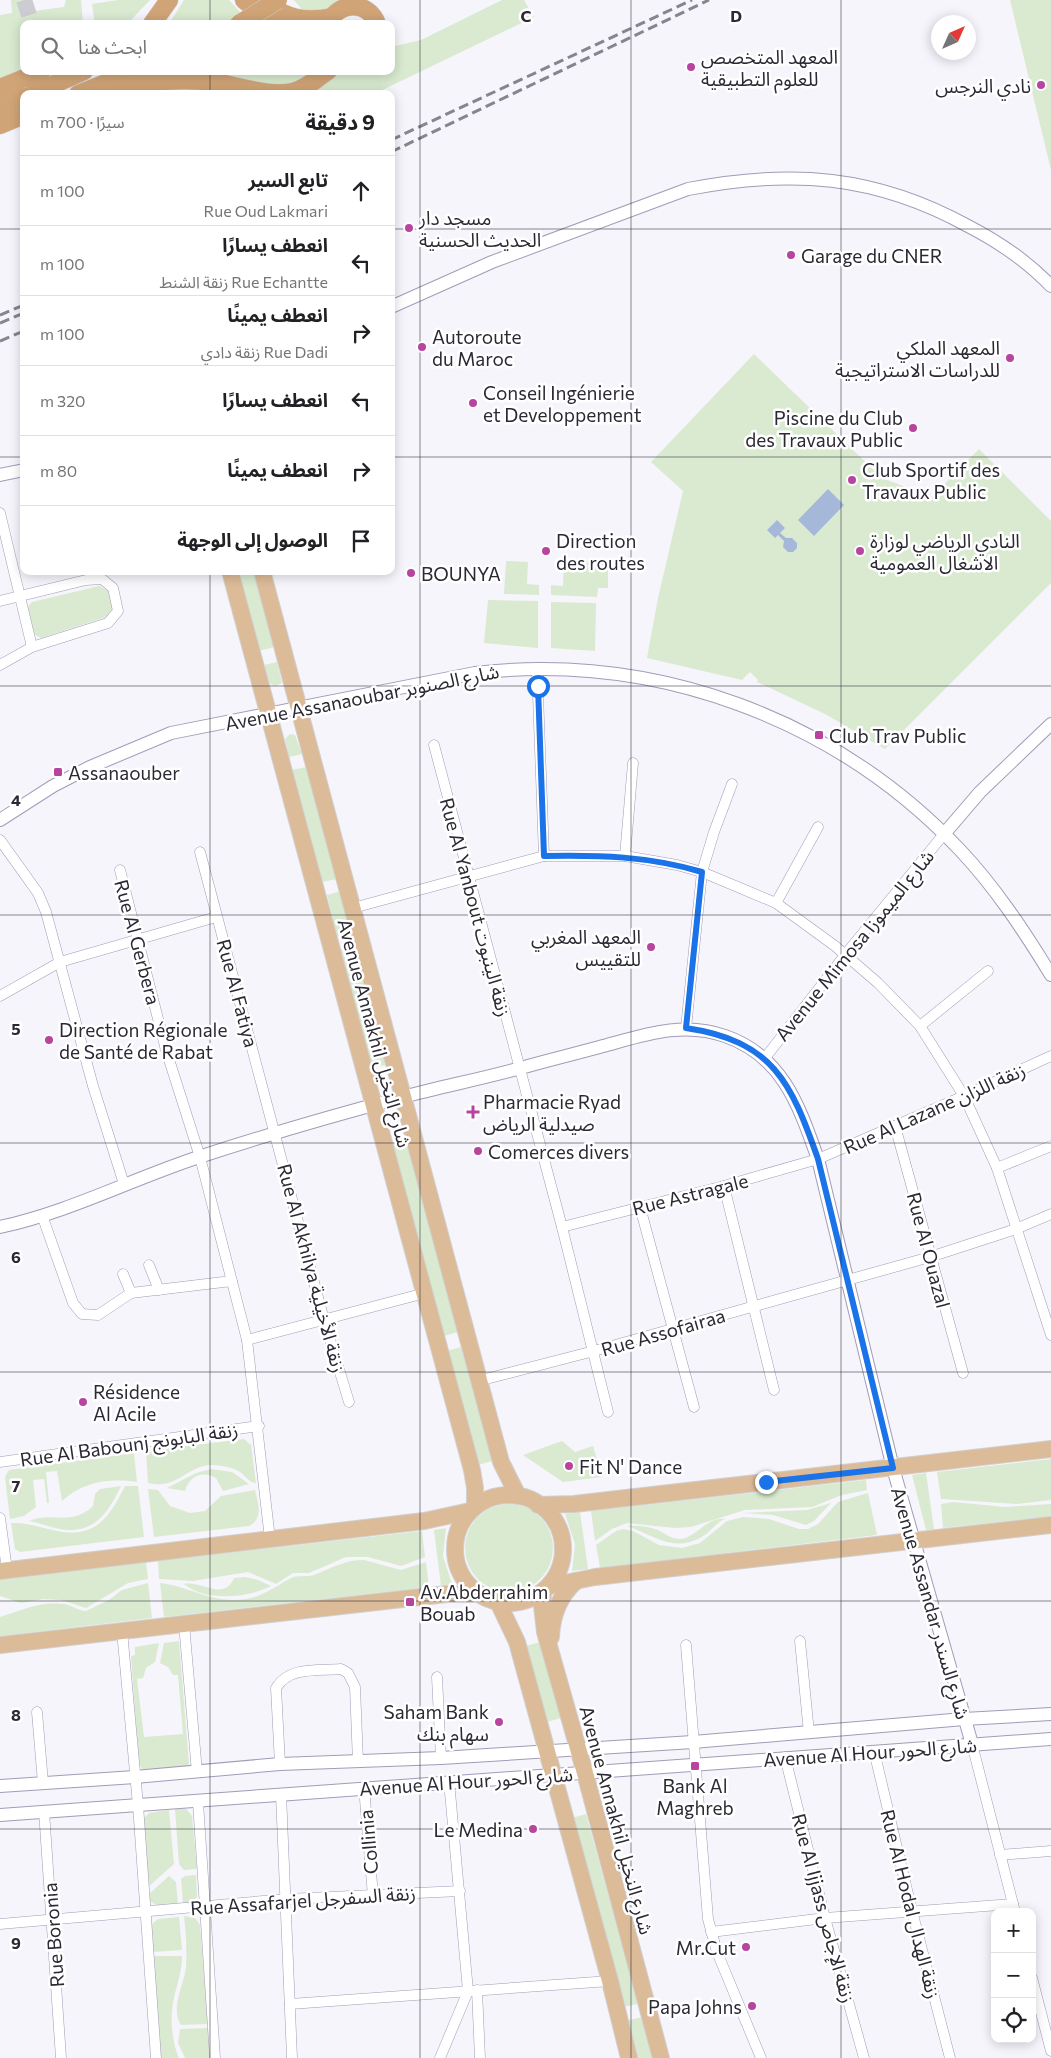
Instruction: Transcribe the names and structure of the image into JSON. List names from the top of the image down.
{
  "streets": {
    "main road": ["Avenue Annakhil شارع النخيل"],
    "street": [
      "Avenue Assanaoubar شارع الصنوبر",
      "Rue Al Yanbout زنقة الينبوت",
      "Rue Al Gerbera",
      "Avenue Mimosa شارع الميموزا",
      "Rue Al Fatiya",
      "Rue Al Lazane زنقة اللزان",
      "Rue Astragale",
      "Rue Al Ouazal",
      "Rue Al Akhilya زنقة الأخيلية",
      "Rue Assofairaa",
      "Rue Al Babounj زنقة البابونج",
      "Avenue Assandar شارع السندر",
      "Avenue Al Hour شارع الحور",
      "Collinia",
      "Rue Assafarjel زنقة السفرجل",
      "Rue Al Hodal زنقة الهدال",
      "Rue Al Ijjass زنقة الإجاص",
      "Rue Boronia"
    ]
  },
  "crossings": [
    ["Avenue Assanaoubar شارع الصنوبر", "Avenue Mimosa شارع الميموزا"],
    ["Avenue Assanaoubar شارع الصنوبر", "Avenue Annakhil شارع النخيل"],
    ["Rue Al Yanbout زنقة الينبوت", "Rue Astragale"],
    ["Rue Al Yanbout زنقة الينبوت", "Rue Assofairaa"],
    ["Rue Al Gerbera", "Rue Al Babounj زنقة البابونج"],
    ["Avenue Mimosa شارع الميموزا", "Avenue Assandar شارع السندر"],
    ["Rue Al Fatiya", "Rue Al Akhilya زنقة الأخيلية"],
    ["Avenue Annakhil شارع النخيل", "Rue Assofairaa"],
    ["Avenue Annakhil شارع النخيل", "Avenue Al Hour شارع الحور"],
    ["Rue Al Lazane زنقة اللزان", "Rue Astragale"],
    ["Rue Al Lazane زنقة اللزان", "Rue Al Ouazal"],
    ["Rue Al Lazane زنقة اللزان", "Avenue Assandar شارع السندر"],
    ["Rue Astragale", "Avenue Assandar شارع السندر"],
    ["Rue Al Ouazal", "Rue Assofairaa"],
    ["Rue Assofairaa", "Avenue Assandar شارع السندر"],
    ["Avenue Assandar شارع السندر", "Avenue Al Hour شارع الحور"],
    ["Avenue Al Hour شارع الحور", "Collinia"],
    ["Avenue Al Hour شارع الحور", "Rue Al Hodal زنقة الهدال"],
    ["Avenue Al Hour شارع الحور", "Rue Al Ijjass زنقة الإجاص"],
    ["Avenue Al Hour شارع الحور", "Rue Boronia"],
    ["Collinia", "Rue Assafarjel زنقة السفرجل"],
    ["Rue Assafarjel زنقة السفرجل", "Rue Boronia"]
  ],
  "places": {
    "other": [
      "المعهد المتخصص للعلوم التطبيقية",
      "نادي النرجس",
      "مسجد دار الحديث الحسنية",
      "Garage du CNER",
      "Autoroute du Maroc",
      "المعهد الملكي للدراسات الاستراتيجية",
      "Conseil Ingénierie et Developpement",
      "Piscine du Club des Travaux Public",
      "Club Sportif des Travaux Public",
      "Direction des routes",
      "النادي الرياضي لوزارة الاشغال العمومية",
      "BOUNYA",
      "المعهد المغربي للتقييس",
      "Direction Régionale de Santé de Rabat",
      "Comerces divers",
      "Résidence Al Acile",
      "Fit N' Dance",
      "Saham Bank سهام بنك",
      "Le Medina",
      "Mr.Cut",
      "Papa Johns"
    ],
    "transit": [
      "Club Trav Public",
      "Assanaouber",
      "Av.Abderrahim Bouab",
      "Bank Al Maghreb"
    ],
    "health": ["Pharmacie Ryad صيدلية الرياض"]
  },
  "north": "top right",
  "page": {
    "search": "ابحث هنا",
    "heading": ["9 دقيقة", "سيرًا · 700 m"],
    "list": [
      ["تابع السير", "Rue Oud Lakmari", "100 m"],
      ["انعطف يسارًا", "Rue Echantte زنقة الشنط", "100 m"],
      ["انعطف يمينًا", "Rue Dadi زنقة دادي", "100 m"],
      ["انعطف يسارًا", "320 m"],
      ["انعطف يمينًا", "80 m"],
      "الوصول إلى الوجهة"
    ],
    "map_buttons": ["+", "−"]
  },
  "grid": {
    "columns": ["C", "D"],
    "rows": [
      "4",
      "5",
      "6",
      "7",
      "8",
      "9"
    ]
  }
}
